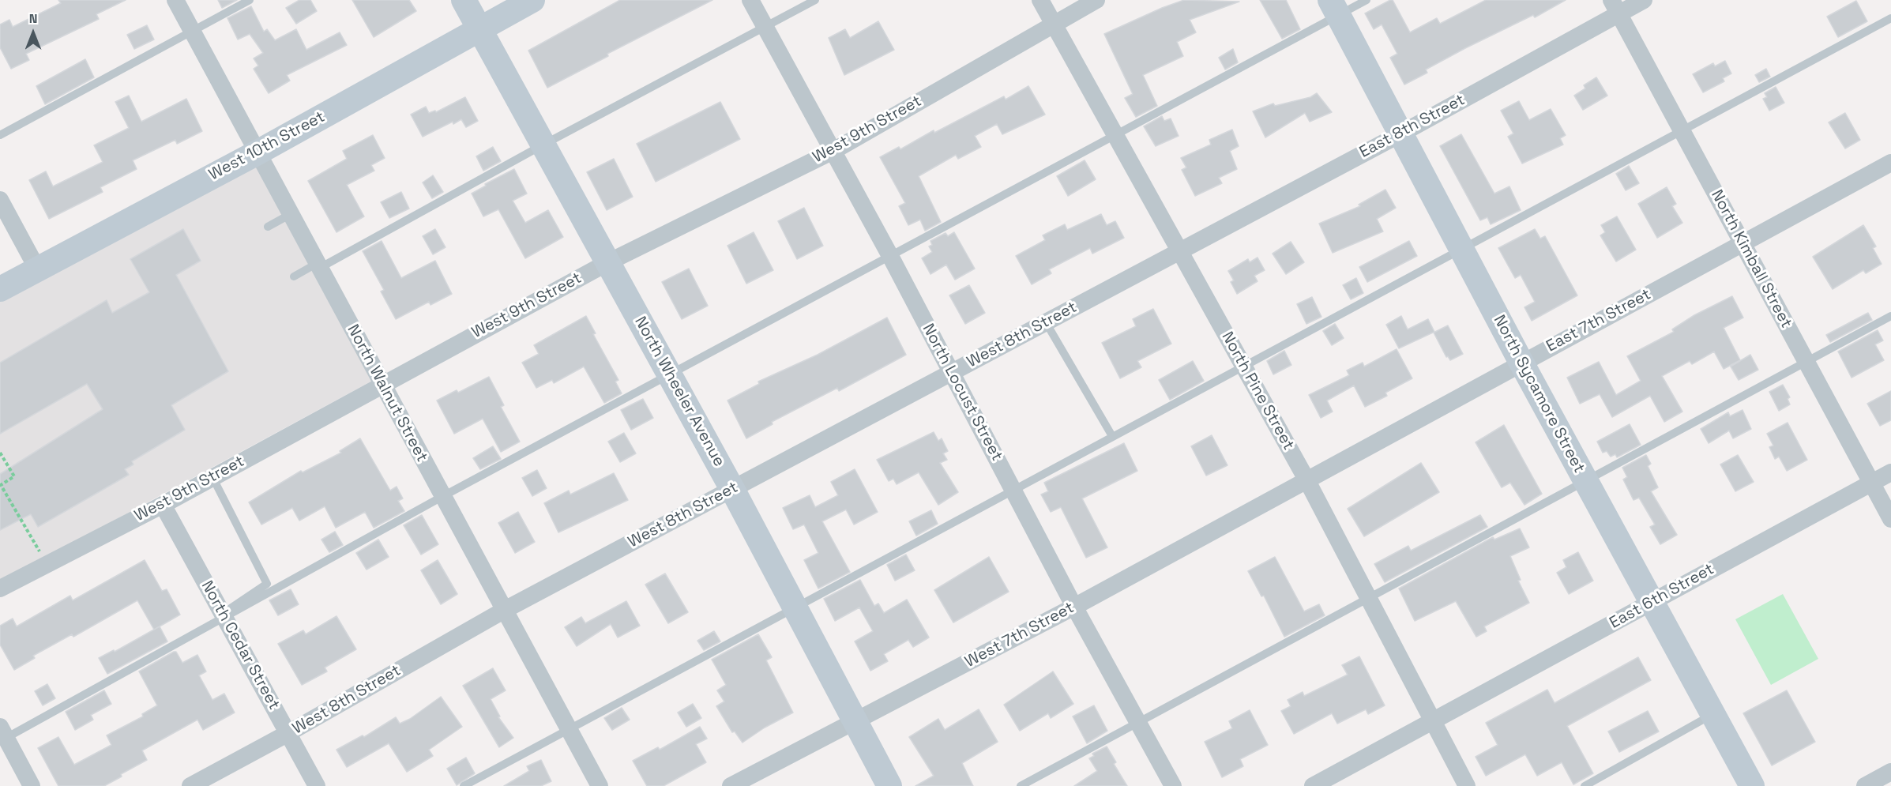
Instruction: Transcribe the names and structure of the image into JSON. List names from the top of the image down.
{
  "streets": {
    "street": [
      "East 8th Street",
      "West 9th Street",
      "West 10th Street",
      "North Kimball Street",
      "East 7th Street",
      "West 8th Street",
      "North Pine Street",
      "North Wheeler Avenue",
      "North Locust Street",
      "North Walnut Street",
      "North Sycamore Street",
      "East 6th Street",
      "West 7th Street",
      "North Cedar Street"
    ]
  },
  "crossings": [
    ["East 8th Street", "North Kimball Street"],
    ["East 8th Street", "West 8th Street"],
    ["East 8th Street", "North Pine Street"],
    ["East 8th Street", "North Sycamore Street"],
    ["West 9th Street", "North Pine Street"],
    ["West 9th Street", "North Wheeler Avenue"],
    ["West 9th Street", "North Locust Street"],
    ["West 9th Street", "North Walnut Street"],
    ["West 9th Street", "North Cedar Street"],
    ["West 10th Street", "North Wheeler Avenue"],
    ["West 10th Street", "North Walnut Street"],
    ["North Kimball Street", "East 7th Street"],
    ["North Kimball Street", "East 6th Street"],
    ["East 7th Street", "North Pine Street"],
    ["East 7th Street", "North Sycamore Street"],
    ["East 7th Street", "West 7th Street"],
    ["West 8th Street", "North Pine Street"],
    ["West 8th Street", "North Wheeler Avenue"],
    ["West 8th Street", "North Locust Street"],
    ["West 8th Street", "North Walnut Street"],
    ["West 8th Street", "North Cedar Street"],
    ["North Pine Street", "East 6th Street"],
    ["North Pine Street", "West 7th Street"],
    ["North Wheeler Avenue", "West 7th Street"],
    ["North Locust Street", "West 7th Street"],
    ["North Sycamore Street", "East 6th Street"]
  ],
  "north": "top"
}
